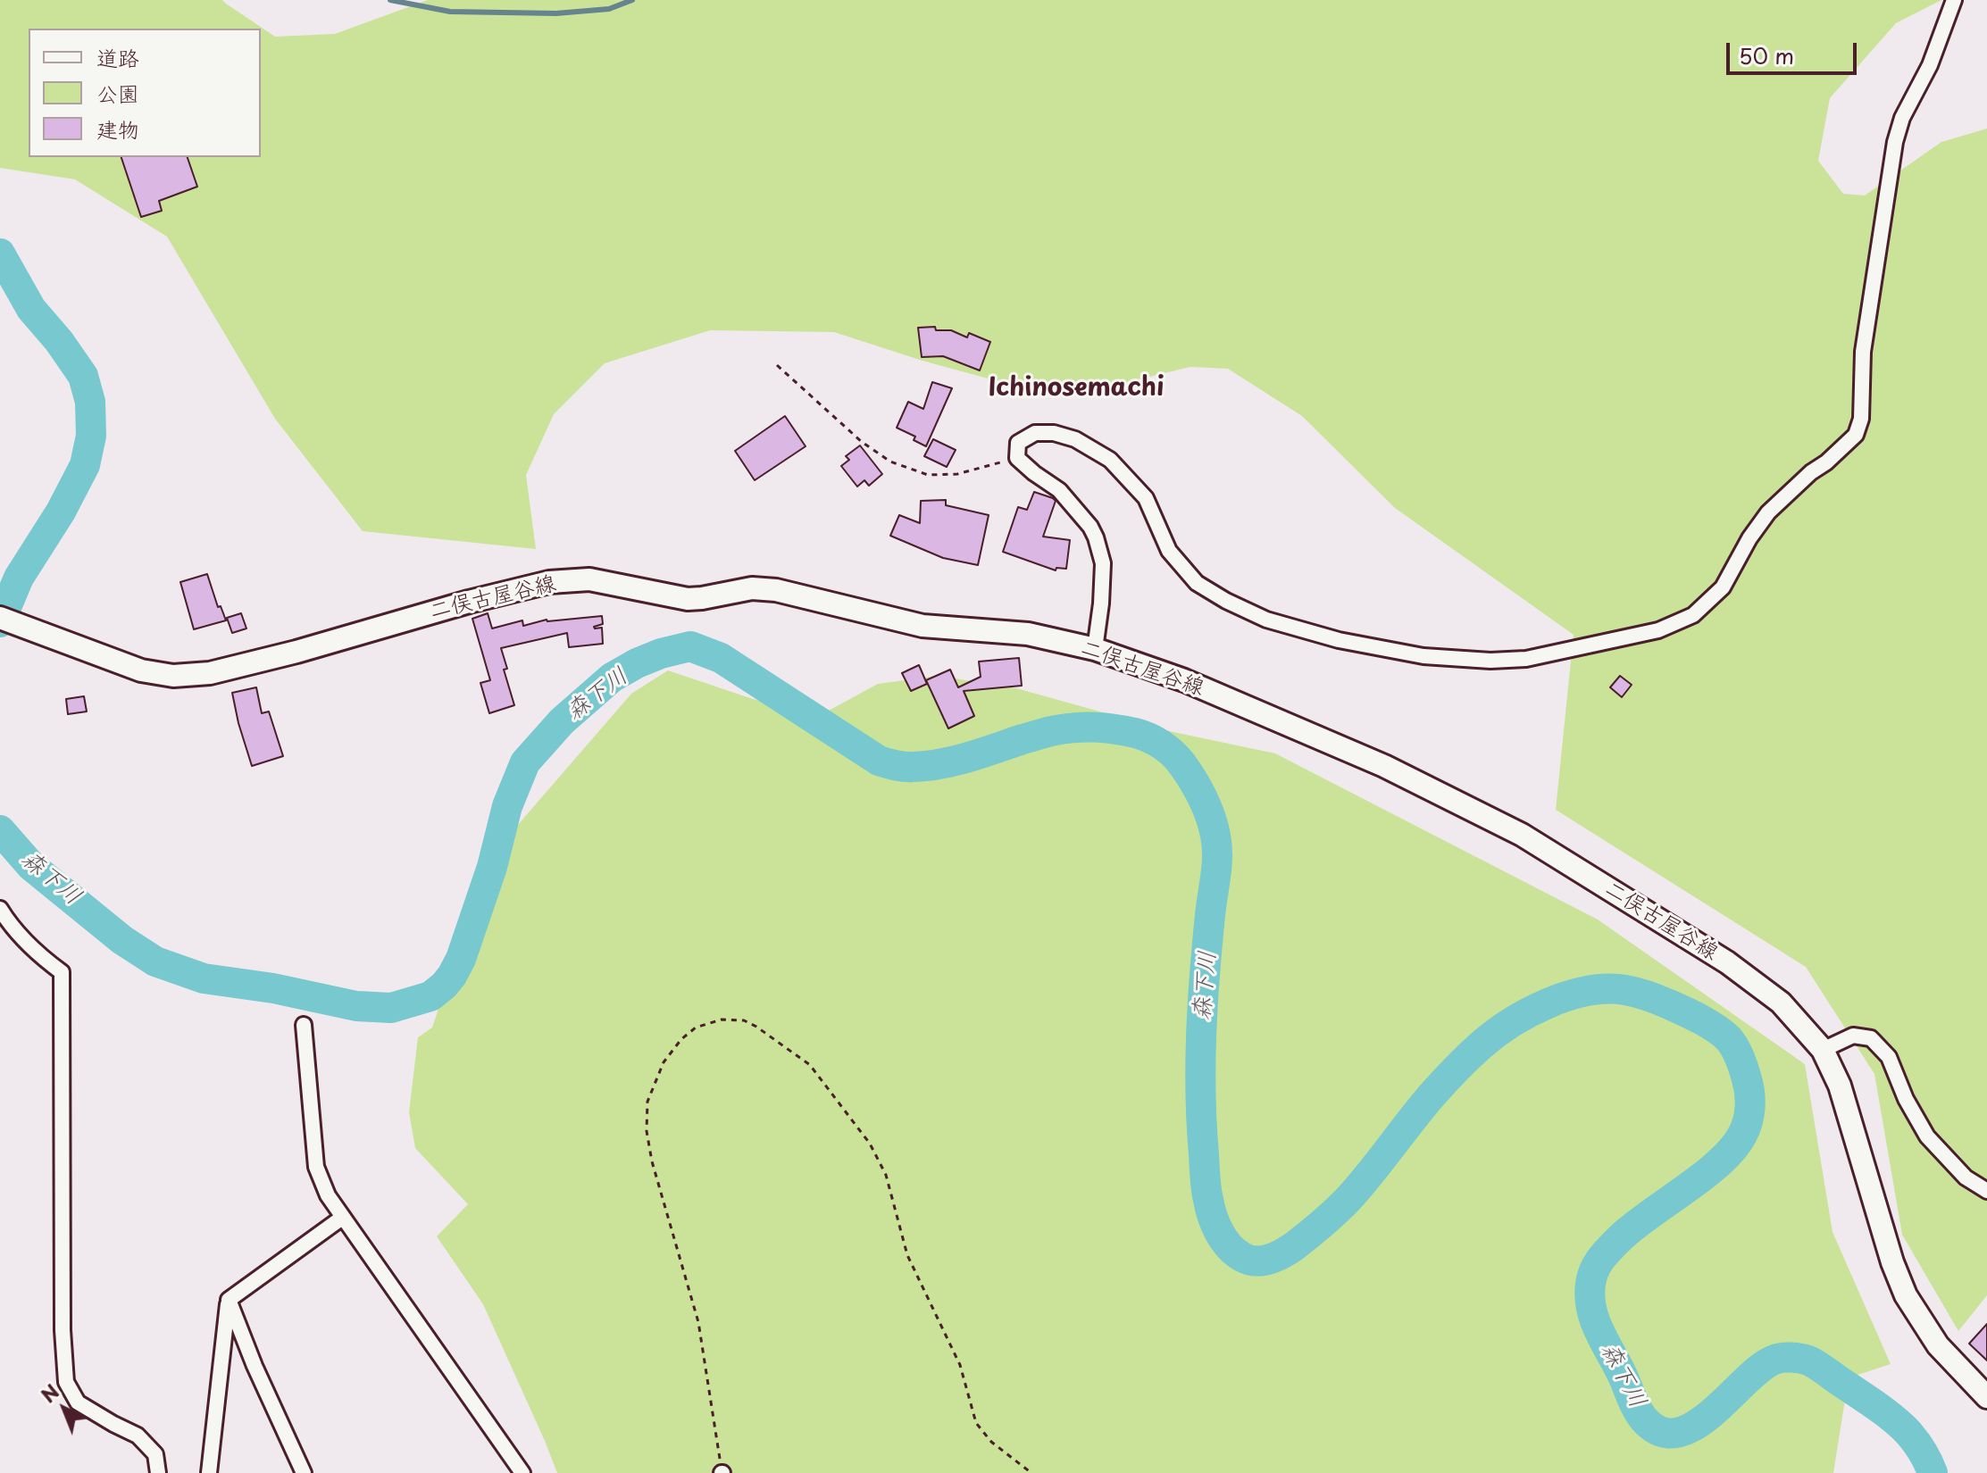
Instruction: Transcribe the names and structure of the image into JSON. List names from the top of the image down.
{
  "streets": {
    "main road": ["二俣古屋谷線"]
  },
  "districts": ["Ichinosemachi"],
  "water": ["森下川"],
  "legend": ["道路", "公園", "建物"],
  "scale_bar": "50 m",
  "north": "top left"
}
